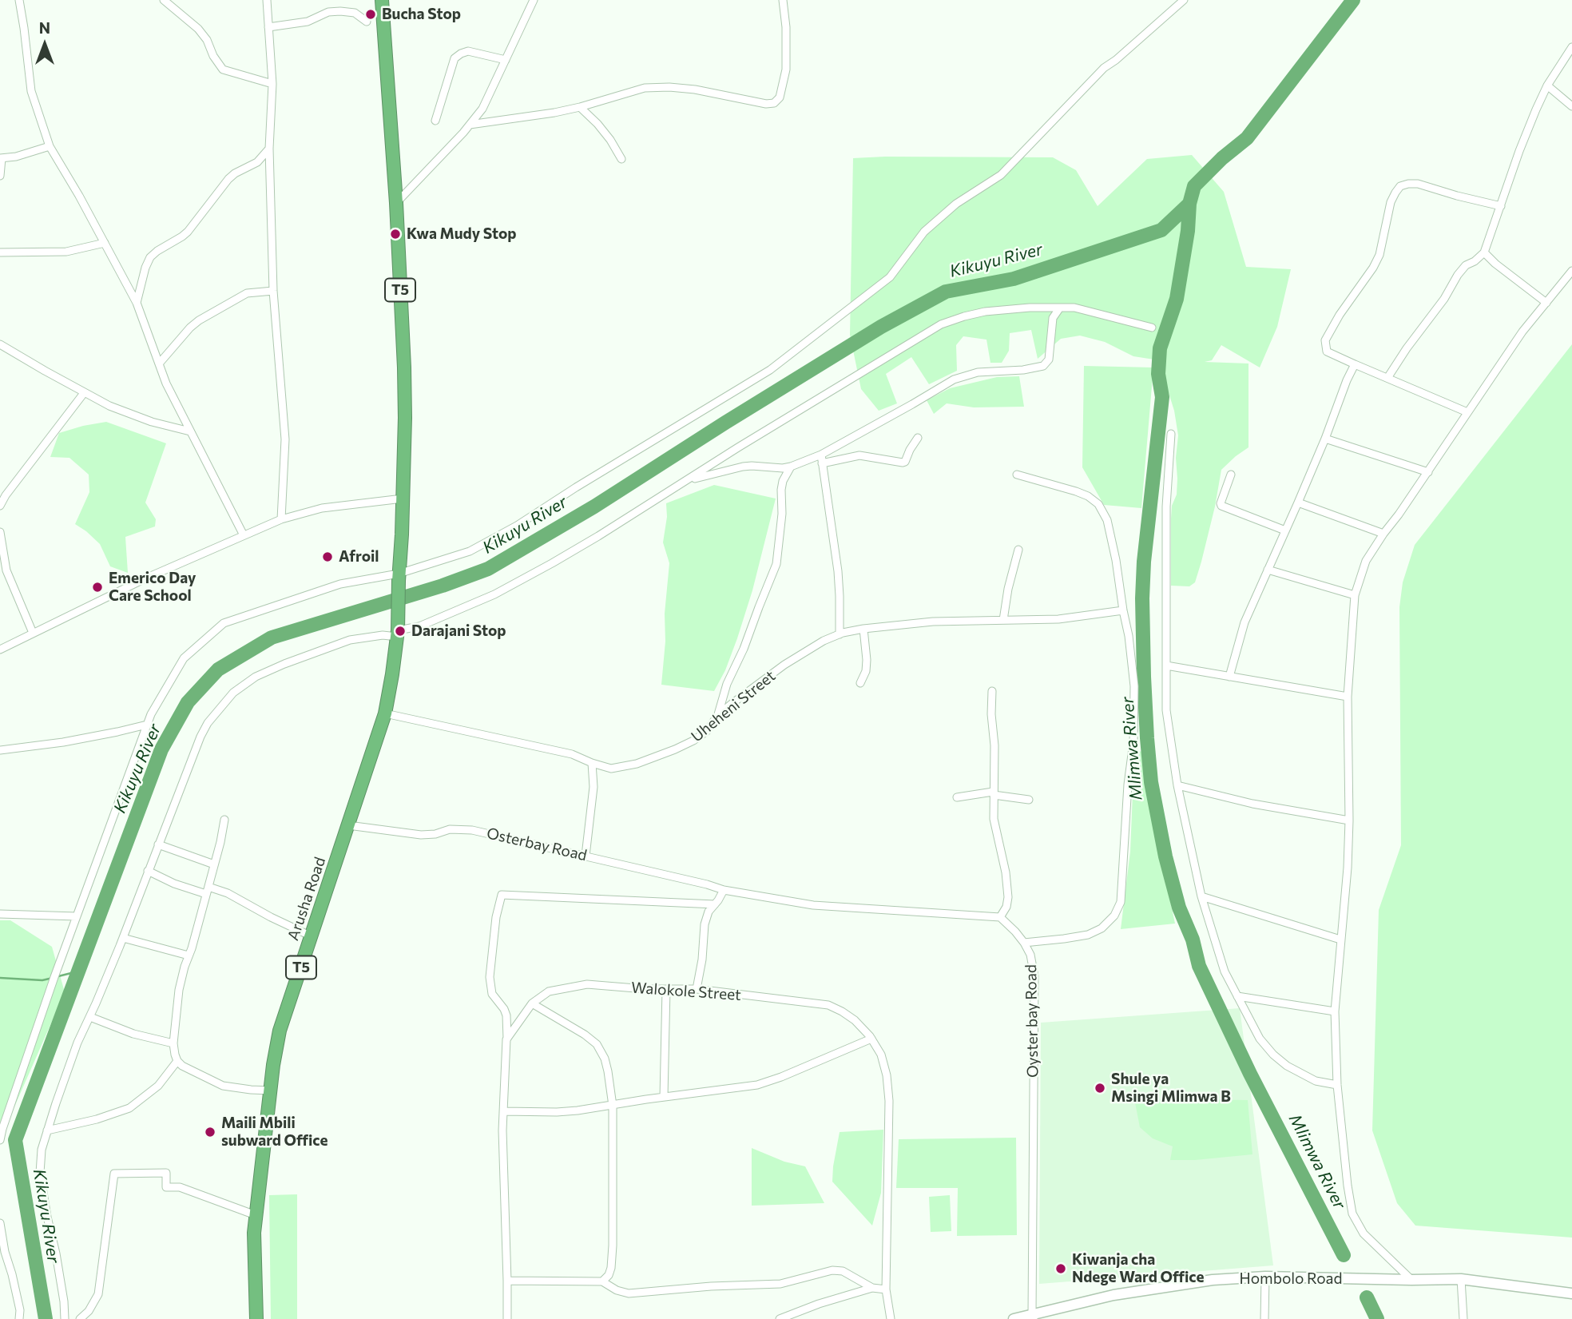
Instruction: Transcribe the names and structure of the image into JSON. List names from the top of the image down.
{
  "streets": {
    "highway": ["T5", "Arusha Road"],
    "street": [
      "Uheheni Street",
      "Osterbay Road",
      "Walokole Street",
      "Oyster bay Road",
      "Hombolo Road"
    ]
  },
  "crossings": [
    ["T5", "Arusha Road"],
    ["Uheheni Street", "Arusha Road"],
    ["Osterbay Road", "Arusha Road"],
    ["Oyster bay Road", "Hombolo Road"]
  ],
  "water": ["Kikuyu River", "Mlimwa River"],
  "places": [
    "Bucha Stop",
    "Kwa Mudy Stop",
    "Afroil",
    "Emerico Day Care School",
    "Darajani Stop",
    "Shule ya Msingi Mlimwa B",
    "Maili Mbili subward Office",
    "Kiwanja cha Ndege Ward Office"
  ],
  "north": "top"
}
